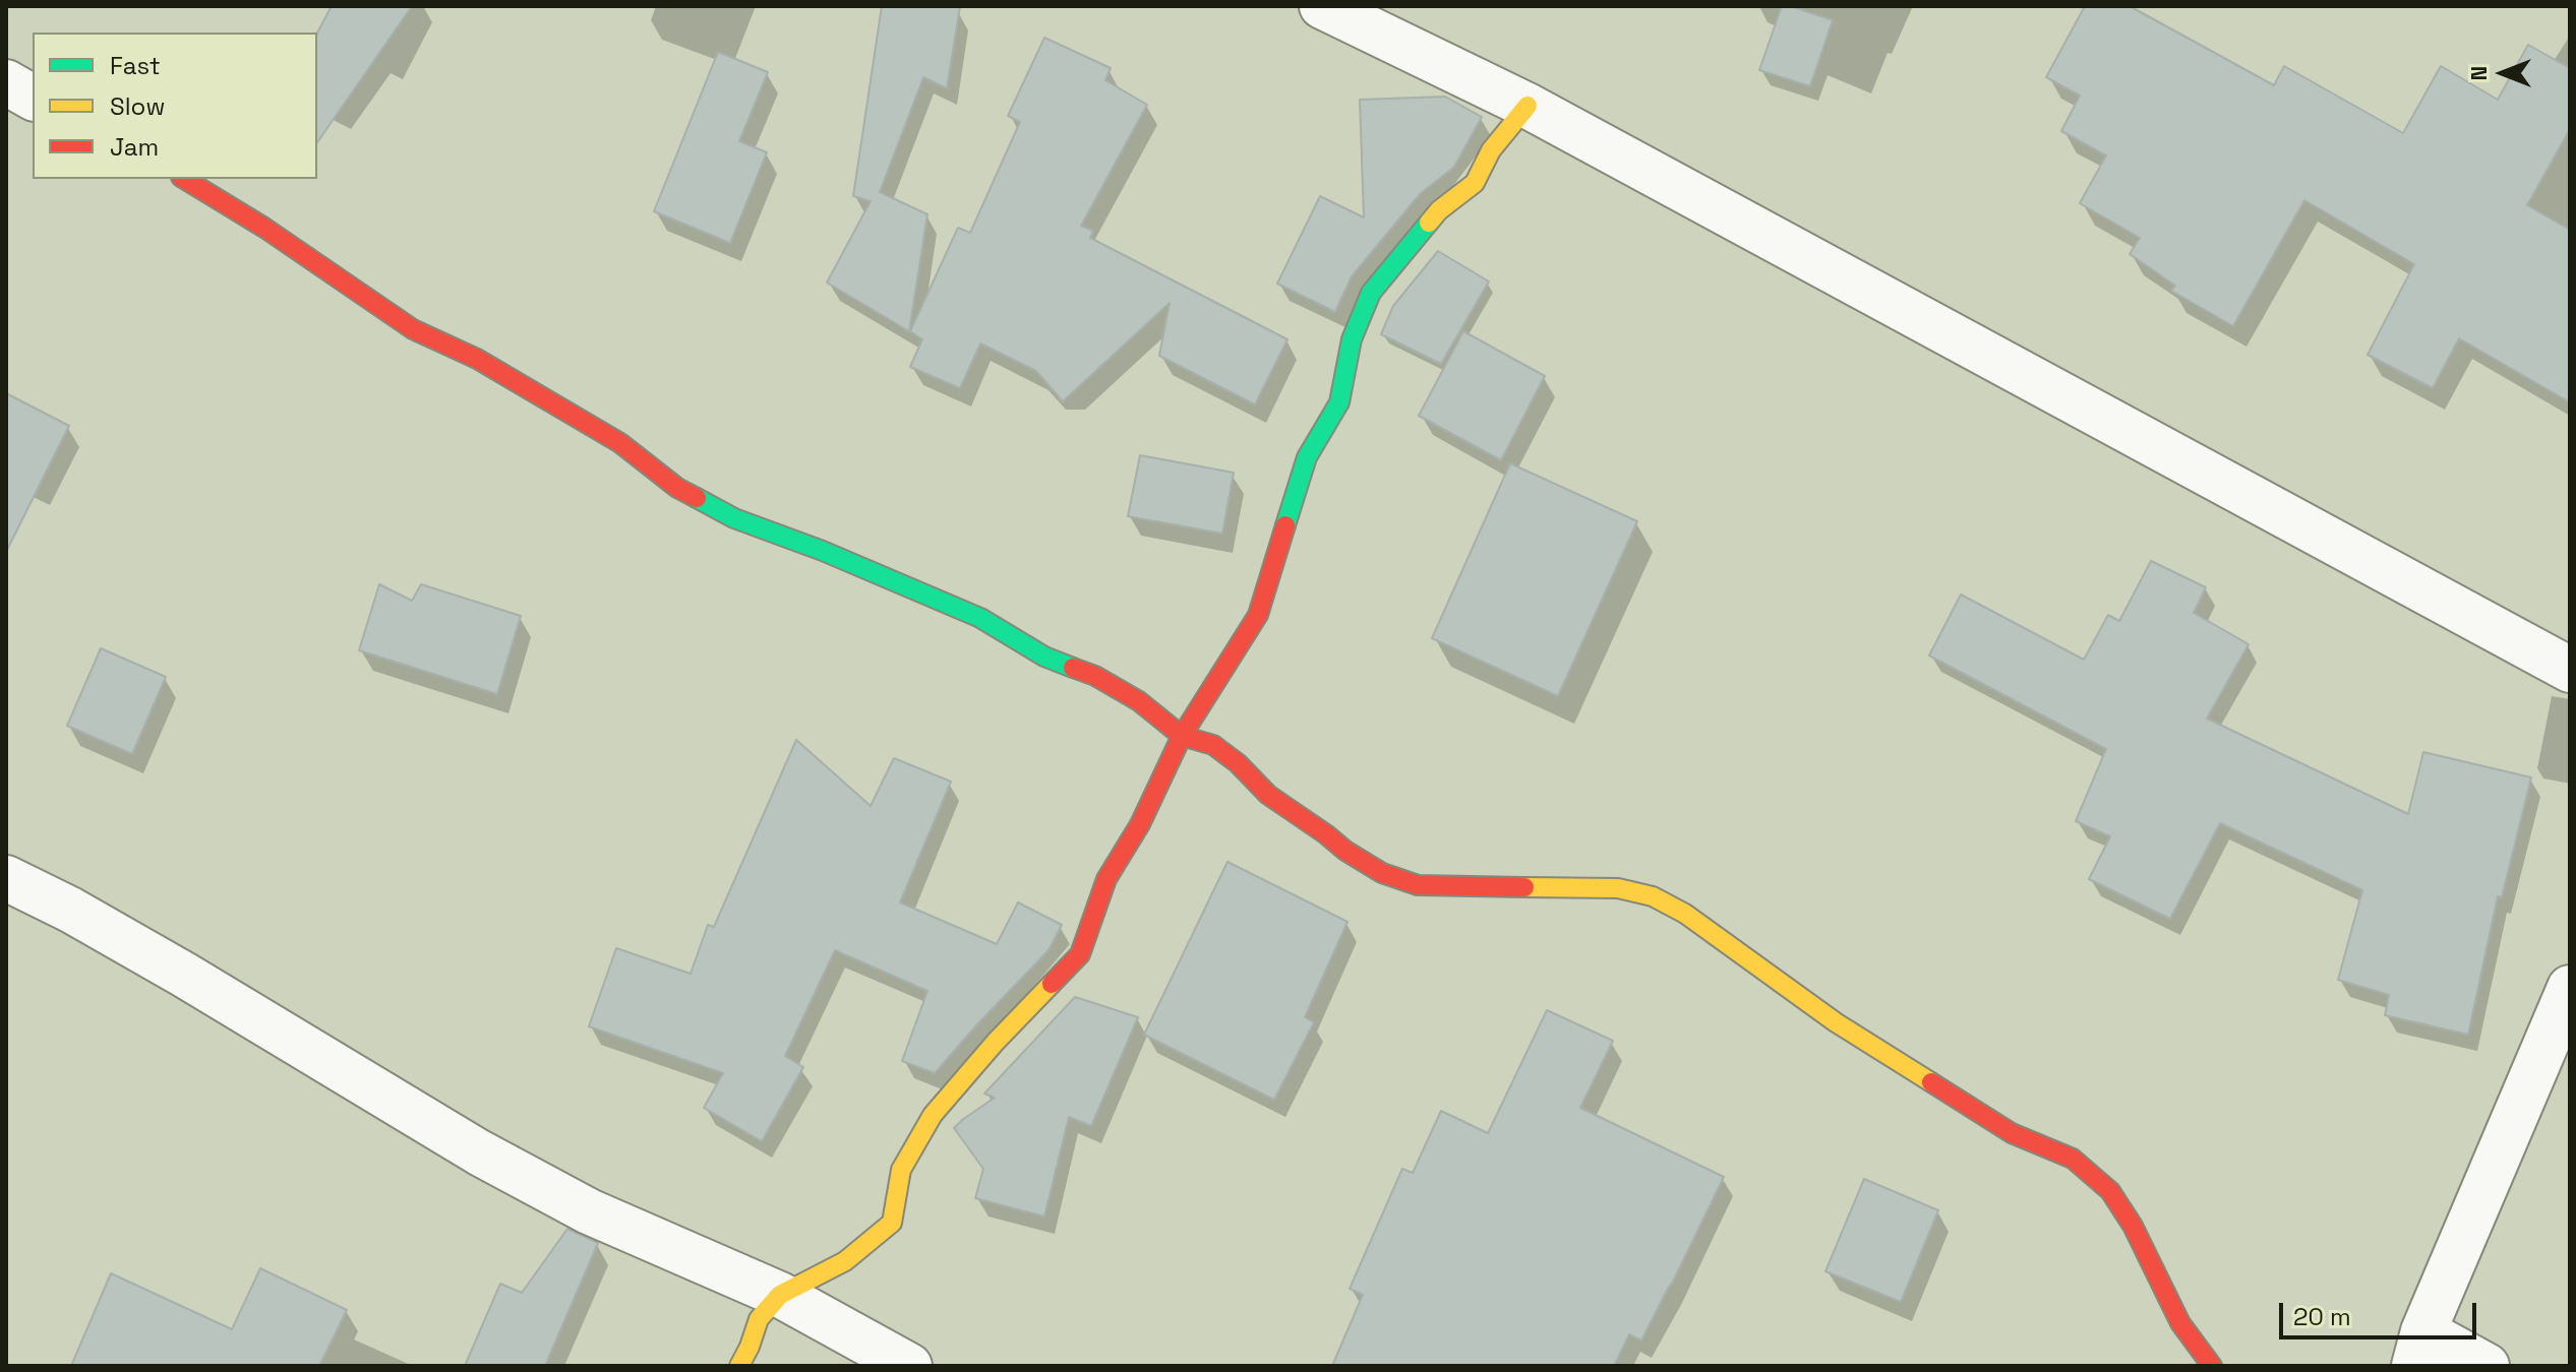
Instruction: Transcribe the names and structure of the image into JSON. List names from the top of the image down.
{
  "legend": ["Fast", "Slow", "Jam"],
  "scale_bar": "20 m",
  "north": "left"
}
